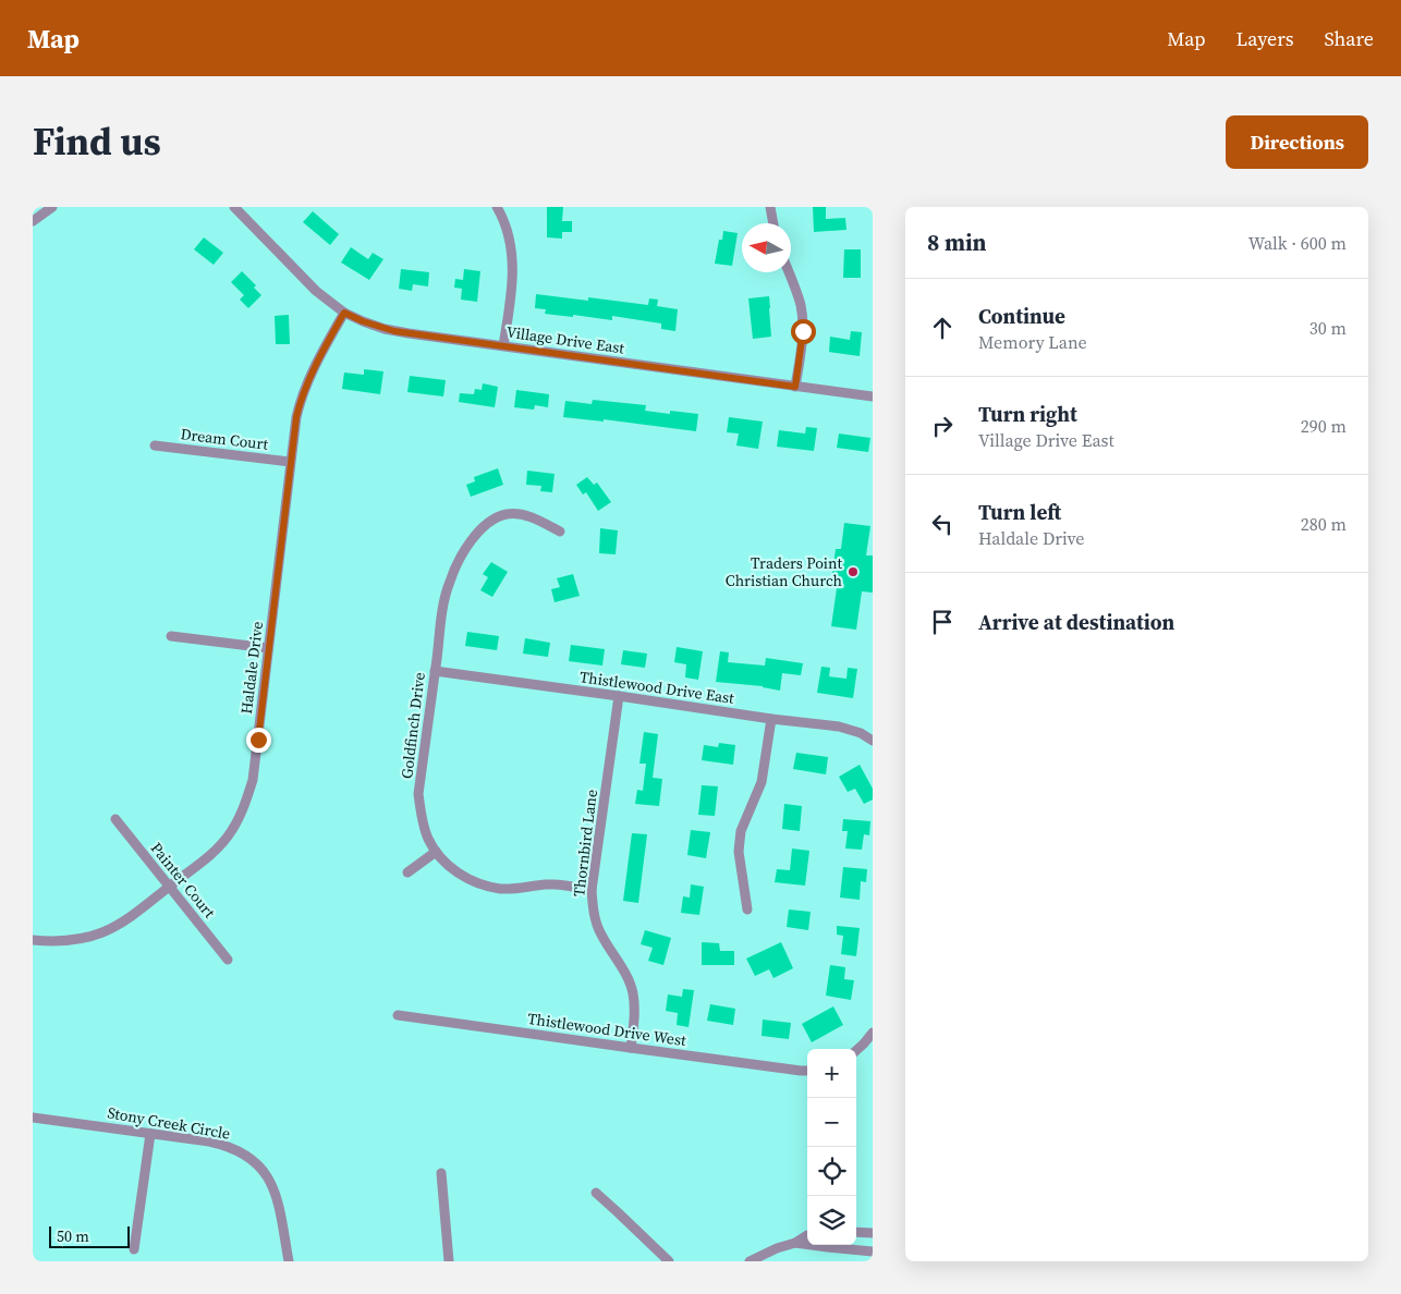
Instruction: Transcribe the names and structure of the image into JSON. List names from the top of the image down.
{
  "streets": {
    "street": [
      "Village Drive East",
      "Dream Court",
      "Haldale Drive",
      "Thistlewood Drive East",
      "Goldfinch Drive",
      "Thornbird Lane",
      "Painter Court",
      "Thistlewood Drive West",
      "Stony Creek Circle"
    ]
  },
  "crossings": [
    ["Village Drive East", "Haldale Drive"],
    ["Dream Court", "Haldale Drive"],
    ["Haldale Drive", "Painter Court"],
    ["Thistlewood Drive East", "Goldfinch Drive"],
    ["Thistlewood Drive East", "Thornbird Lane"],
    ["Goldfinch Drive", "Thornbird Lane"],
    ["Thornbird Lane", "Thistlewood Drive West"]
  ],
  "places": ["Traders Point Christian Church"],
  "scale_bar": "50 m",
  "north": "left",
  "page": {
    "header": "Map",
    "nav": ["Map", "Layers", "Share"],
    "title": "Find us",
    "buttons": "Directions",
    "heading": ["8 min", "Walk · 600 m"],
    "list": [
      ["Continue", "Memory Lane", "30 m"],
      ["Turn right", "Village Drive East", "290 m"],
      ["Turn left", "Haldale Drive", "280 m"],
      "Arrive at destination"
    ],
    "map_buttons": ["+", "−"],
    "scale": "50 m"
  }
}
